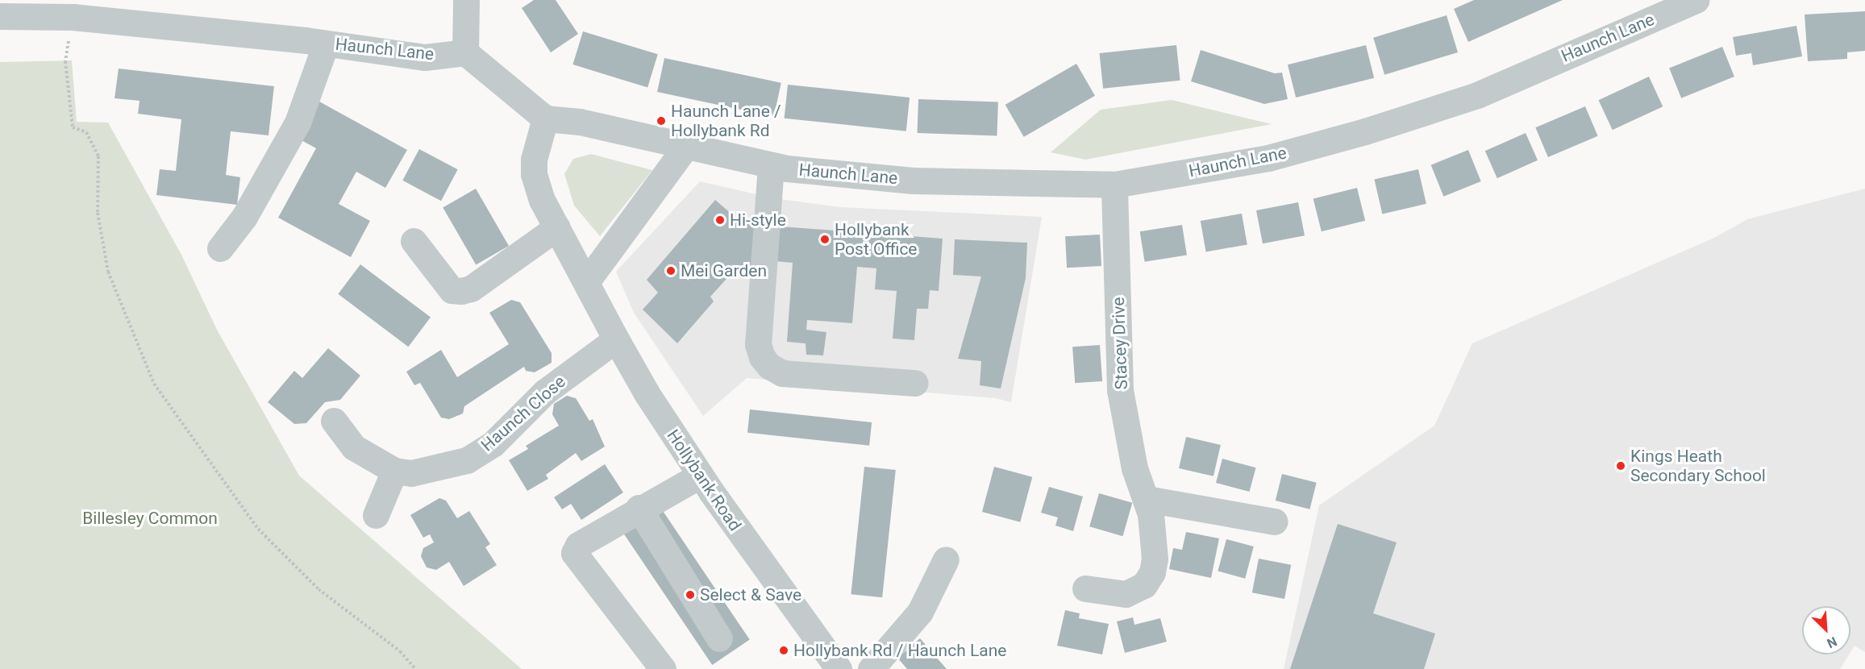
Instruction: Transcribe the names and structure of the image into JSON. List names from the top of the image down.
{
  "streets": {
    "street": [
      "Haunch Lane",
      "Stacey Drive",
      "Haunch Close",
      "Hollybank Road"
    ]
  },
  "crossings": [
    ["Haunch Lane", "Stacey Drive"],
    ["Haunch Lane", "Hollybank Road"],
    ["Haunch Close", "Hollybank Road"]
  ],
  "parks": ["Billesley Common"],
  "places": [
    "Haunch Lane / Hollybank Rd",
    "Hi-style",
    "Hollybank Post Office",
    "Mei Garden",
    "Kings Heath Secondary School",
    "Select & Save",
    "Hollybank Rd / Haunch Lane"
  ],
  "north": "bottom right"
}
